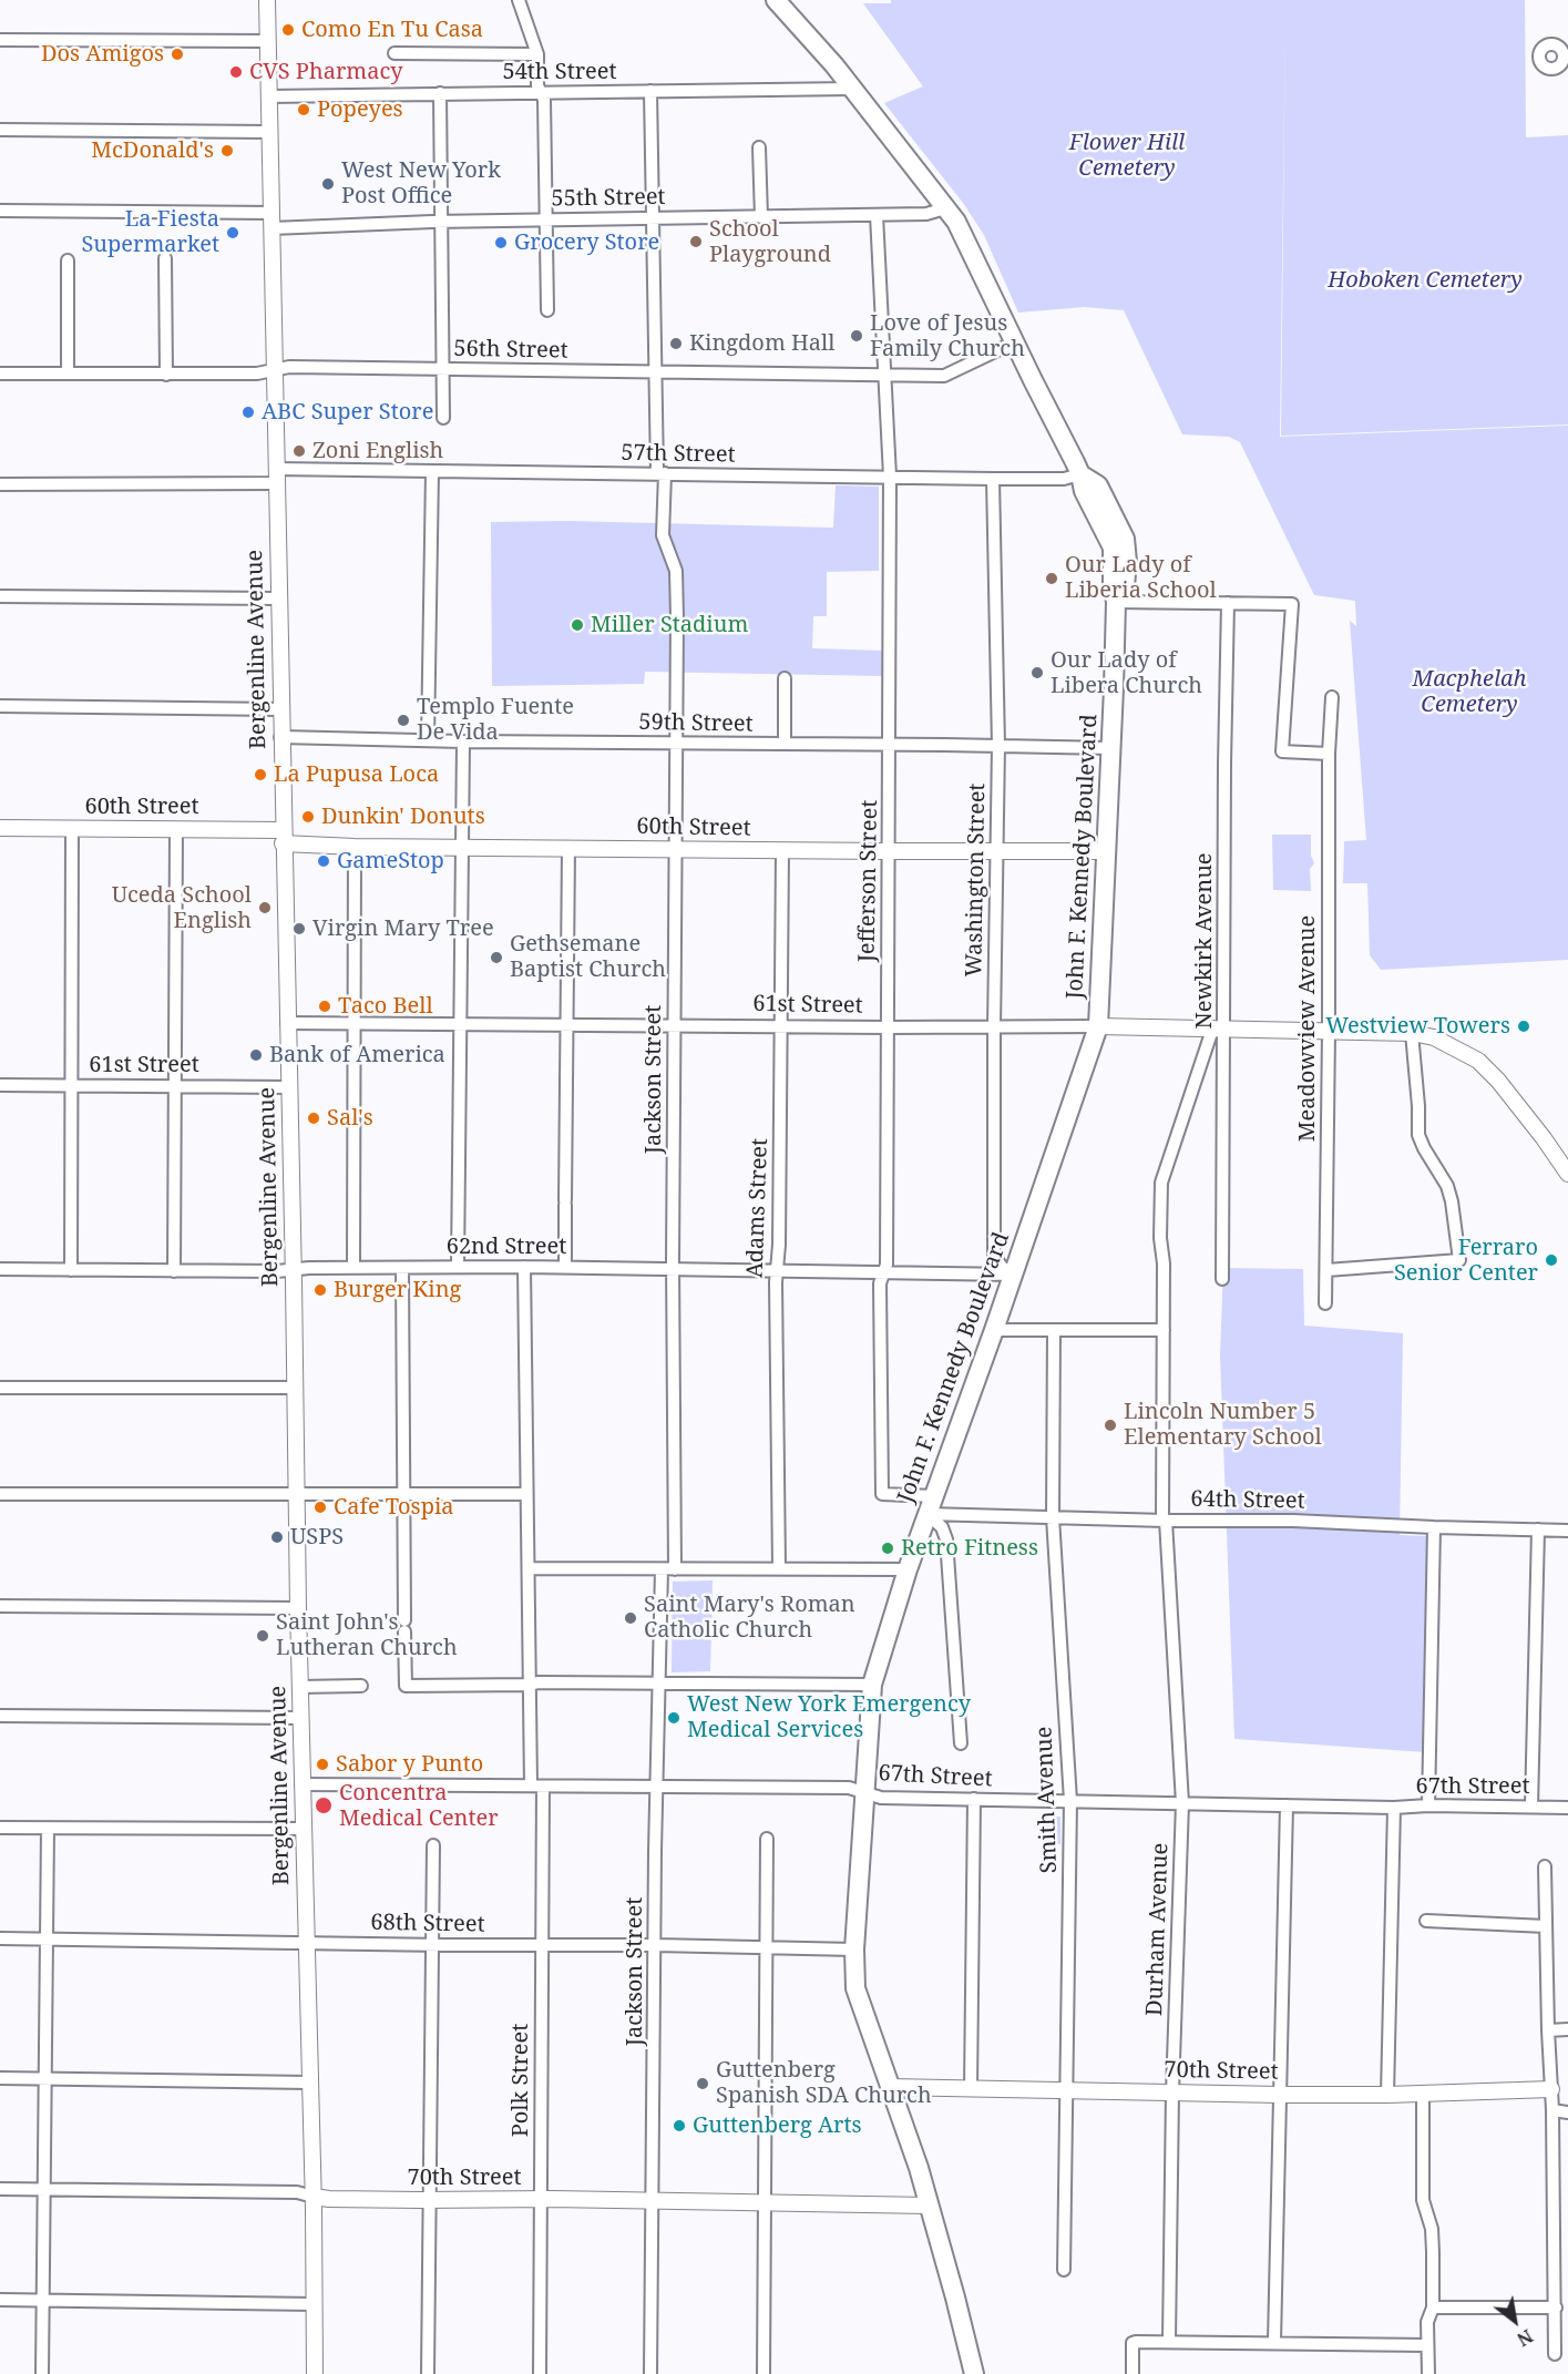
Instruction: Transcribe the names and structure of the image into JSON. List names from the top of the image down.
{
  "streets": {
    "main road": ["John F. Kennedy Boulevard"],
    "street": [
      "54th Street",
      "55th Street",
      "56th Street",
      "57th Street",
      "Bergenline Avenue",
      "59th Street",
      "60th Street",
      "Washington Street",
      "Jefferson Street",
      "Newkirk Avenue",
      "61st Street",
      "Meadowview Avenue",
      "Jackson Street",
      "Adams Street",
      "62nd Street",
      "64th Street",
      "67th Street",
      "Smith Avenue",
      "68th Street",
      "Durham Avenue",
      "70th Street",
      "Polk Street"
    ]
  },
  "crossings": [
    ["54th Street", "Bergenline Avenue"],
    ["54th Street", "John F. Kennedy Boulevard"],
    ["54th Street", "Jackson Street"],
    ["55th Street", "Bergenline Avenue"],
    ["55th Street", "John F. Kennedy Boulevard"],
    ["55th Street", "Jefferson Street"],
    ["55th Street", "Jackson Street"],
    ["56th Street", "Bergenline Avenue"],
    ["56th Street", "John F. Kennedy Boulevard"],
    ["56th Street", "Jefferson Street"],
    ["56th Street", "Jackson Street"],
    ["57th Street", "Bergenline Avenue"],
    ["57th Street", "John F. Kennedy Boulevard"],
    ["57th Street", "Washington Street"],
    ["57th Street", "Jefferson Street"],
    ["57th Street", "Jackson Street"],
    ["Bergenline Avenue", "59th Street"],
    ["Bergenline Avenue", "60th Street"],
    ["Bergenline Avenue", "61st Street"],
    ["Bergenline Avenue", "62nd Street"],
    ["Bergenline Avenue", "67th Street"],
    ["Bergenline Avenue", "68th Street"],
    ["Bergenline Avenue", "70th Street"],
    ["59th Street", "John F. Kennedy Boulevard"],
    ["59th Street", "Washington Street"],
    ["59th Street", "Jefferson Street"],
    ["59th Street", "Jackson Street"],
    ["60th Street", "John F. Kennedy Boulevard"],
    ["60th Street", "Washington Street"],
    ["60th Street", "Jefferson Street"],
    ["60th Street", "Jackson Street"],
    ["60th Street", "Adams Street"],
    ["John F. Kennedy Boulevard", "Washington Street"],
    ["John F. Kennedy Boulevard", "Jefferson Street"],
    ["John F. Kennedy Boulevard", "61st Street"],
    ["John F. Kennedy Boulevard", "62nd Street"],
    ["John F. Kennedy Boulevard", "64th Street"],
    ["John F. Kennedy Boulevard", "67th Street"],
    ["John F. Kennedy Boulevard", "68th Street"],
    ["John F. Kennedy Boulevard", "70th Street"],
    ["Washington Street", "61st Street"],
    ["Washington Street", "62nd Street"],
    ["Jefferson Street", "61st Street"],
    ["Jefferson Street", "62nd Street"],
    ["Jefferson Street", "64th Street"],
    ["Newkirk Avenue", "61st Street"],
    ["Newkirk Avenue", "Durham Avenue"],
    ["61st Street", "Meadowview Avenue"],
    ["61st Street", "Jackson Street"],
    ["61st Street", "Adams Street"],
    ["61st Street", "Durham Avenue"],
    ["Jackson Street", "62nd Street"],
    ["Jackson Street", "67th Street"],
    ["Jackson Street", "68th Street"],
    ["Jackson Street", "70th Street"],
    ["Adams Street", "62nd Street"],
    ["62nd Street", "Polk Street"],
    ["64th Street", "Smith Avenue"],
    ["64th Street", "Durham Avenue"],
    ["67th Street", "Smith Avenue"],
    ["67th Street", "Durham Avenue"],
    ["67th Street", "Polk Street"],
    ["Smith Avenue", "70th Street"],
    ["68th Street", "Polk Street"],
    ["Durham Avenue", "70th Street"],
    ["70th Street", "Polk Street"]
  ],
  "parks": ["Flower Hill Cemetery", "Hoboken Cemetery", "Macphelah Cemetery"],
  "places": [
    "Como En Tu Casa",
    "Dos Amigos",
    "CVS Pharmacy",
    "Popeyes",
    "McDonald's",
    "West New York Post Office",
    "La Fiesta Supermarket",
    "School Playground",
    "Grocery Store",
    "Love of Jesus Family Church",
    "Kingdom Hall",
    "ABC Super Store",
    "Zoni English",
    "Our Lady of Liberia School",
    "Miller Stadium",
    "Our Lady of Libera Church",
    "Templo Fuente De Vida",
    "La Pupusa Loca",
    "Dunkin' Donuts",
    "GameStop",
    "Uceda School English",
    "Virgin Mary Tree",
    "Gethsemane Baptist Church",
    "Taco Bell",
    "Westview Towers",
    "Bank of America",
    "Sal's",
    "Ferraro Senior Center",
    "Burger King",
    "Lincoln Number 5 Elementary School",
    "Cafe Tospia",
    "USPS",
    "Retro Fitness",
    "Saint Mary's Roman Catholic Church",
    "Saint John's Lutheran Church",
    "West New York Emergency Medical Services",
    "Sabor y Punto",
    "Concentra Medical Center",
    "Guttenberg Spanish SDA Church",
    "Guttenberg Arts"
  ],
  "north": "bottom right"
}
